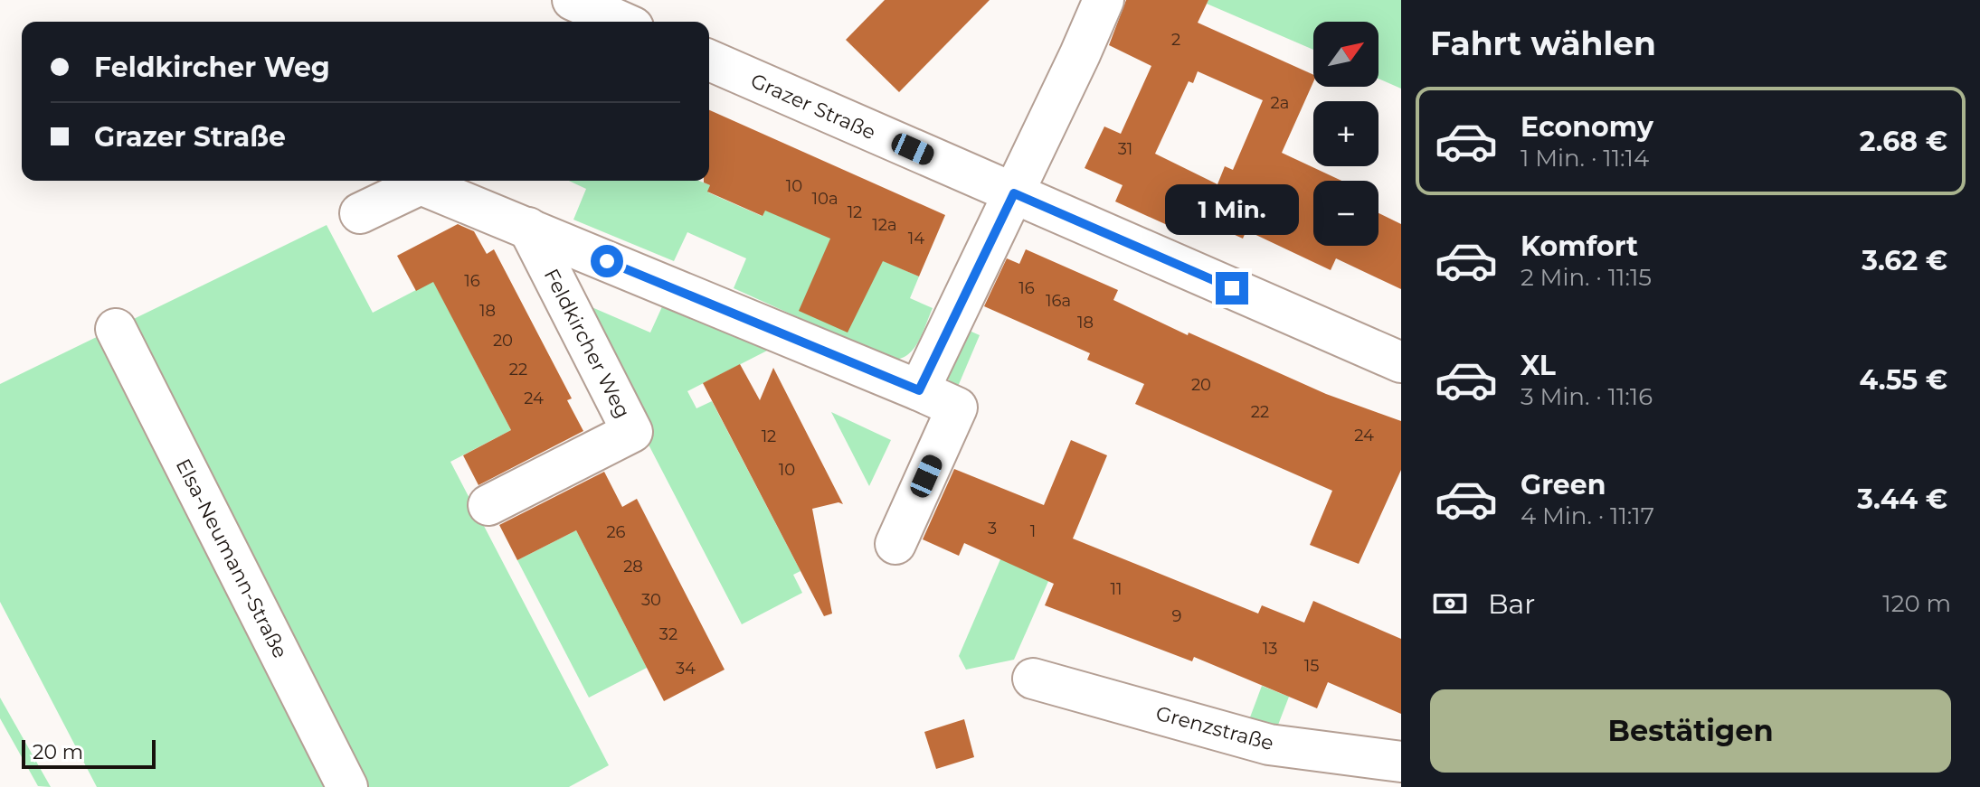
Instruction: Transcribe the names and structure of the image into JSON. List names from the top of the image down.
{
  "streets": {
    "street": [
      "Grazer Straße",
      "Feldkircher Weg",
      "Elsa-Neumann-Straße",
      "Grenzstraße"
    ]
  },
  "house_numbers": [
    "2",
    "2a",
    "31",
    "10",
    "10a",
    "12",
    "12a",
    "14",
    "16",
    "16",
    "16a",
    "18",
    "18",
    "20",
    "22",
    "20",
    "24",
    "22",
    "24",
    "12",
    "10",
    "3",
    "1",
    "26",
    "28",
    "11",
    "30",
    "9",
    "32",
    "13",
    "15",
    "34"
  ],
  "scale_bar": "20 m",
  "north": "top right",
  "page": {
    "heading": "Fahrt wählen",
    "map_buttons": ["+", "−"],
    "banner": ["Feldkircher Weg", "Grazer Straße"],
    "list": [
      {
        "name": "Economy",
        "note": "1 Min. · 11:14",
        "value": "2.68 €"
      },
      {
        "name": "Komfort",
        "note": "2 Min. · 11:15",
        "value": "3.62 €"
      },
      {
        "name": "XL",
        "note": "3 Min. · 11:16",
        "value": "4.55 €"
      },
      {
        "name": "Green",
        "note": "4 Min. · 11:17",
        "value": "3.44 €"
      }
    ],
    "bubble": "1 Min.",
    "pay": ["Bar", "120 m"],
    "buttons": "Bestätigen",
    "scale": "20 m"
  }
}
